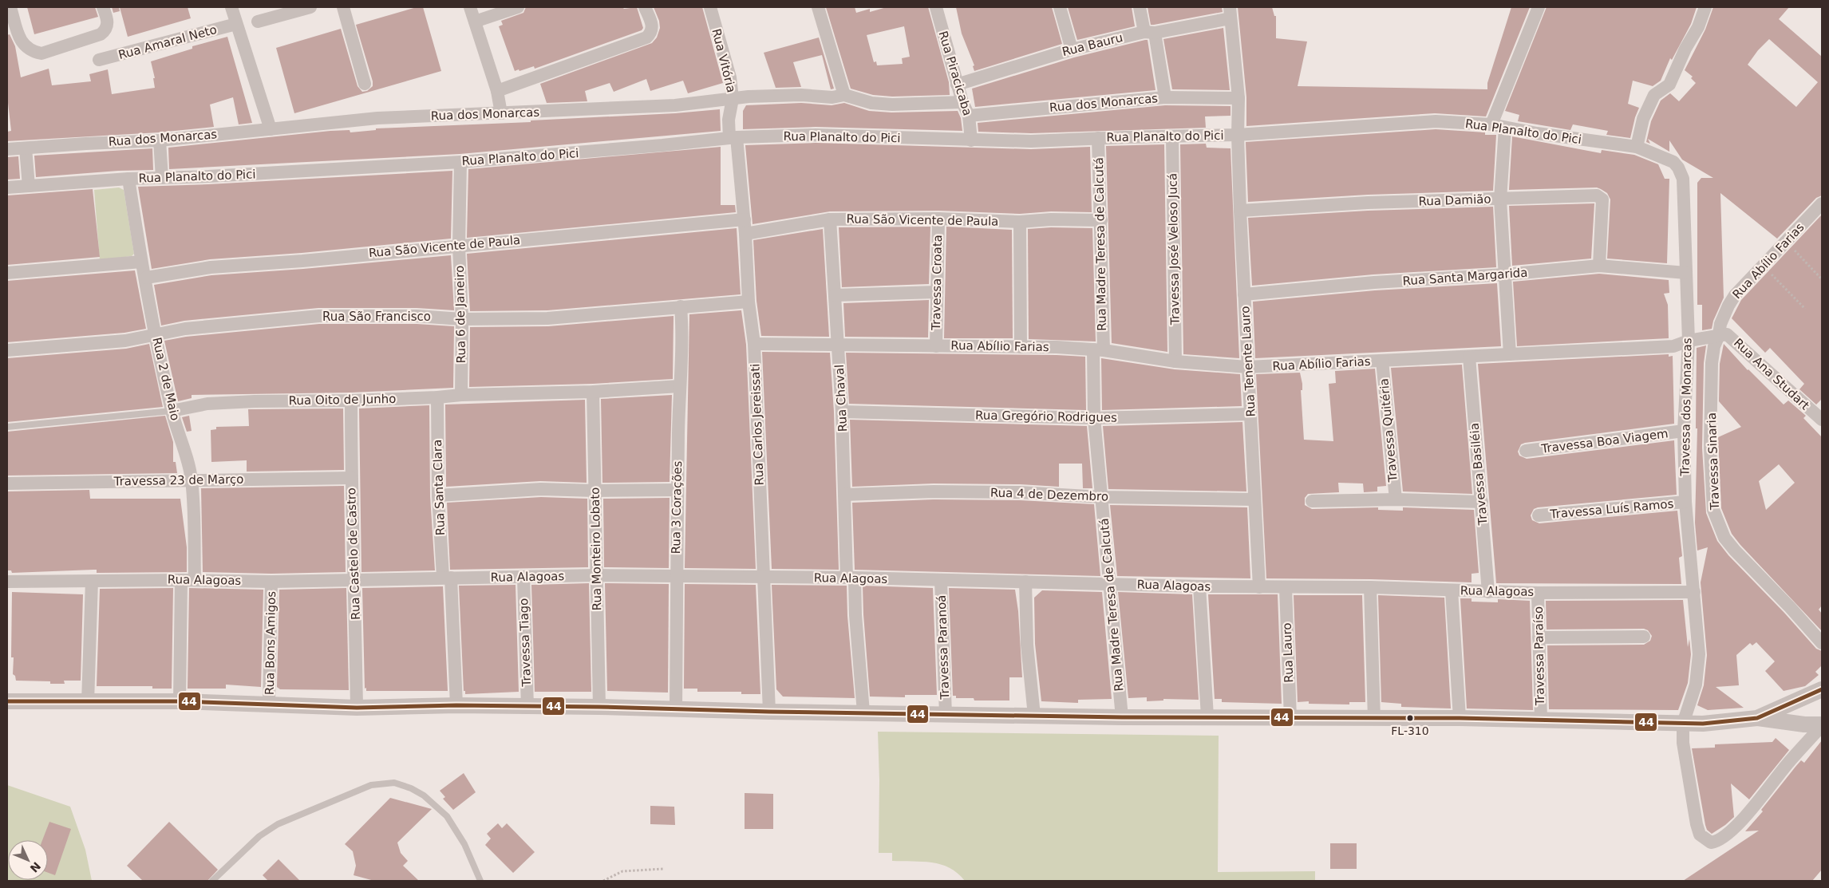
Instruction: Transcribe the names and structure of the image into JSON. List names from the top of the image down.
{
  "streets": {
    "street": [
      "Rua Amaral Neto",
      "Rua Bauru",
      "Rua Vitória",
      "Rua Piracicaba",
      "Rua dos Monarcas",
      "Rua Planalto do Pici",
      "Rua Damião",
      "Rua São Vicente de Paula",
      "Rua Madre Teresa de Calcutá",
      "Travessa José Veloso Jucá",
      "Rua Abílio Farias",
      "Rua Santa Margarida",
      "Travessa Croata",
      "Rua 6 de Janeiro",
      "Rua São Francisco",
      "Rua Tenente Lauro",
      "Rua Ana Studart",
      "Rua 2 de Maio",
      "Rua Chaval",
      "Rua Oito de Junho",
      "Travessa dos Monarcas",
      "Rua Gregório Rodrigues",
      "Rua Carlos Jereissati",
      "Travessa Quitéria",
      "Travessa Boa Viagem",
      "Travessa Sinaria",
      "Travessa Basiléia",
      "Travessa 23 de Março",
      "Rua Santa Clara",
      "Rua 4 de Dezembro",
      "Rua 3 Corações",
      "Travessa Luís Ramos",
      "Rua Monteiro Lobato",
      "Rua Castelo de Castro",
      "Rua Alagoas",
      "Travessa Tiago",
      "Rua Bons Amigos",
      "Travessa Paranoá",
      "Rua Lauro",
      "Travessa Paraíso"
    ]
  },
  "crossings": [
    ["Rua Bauru", "Rua Piracicaba"],
    ["Rua Bauru", "Rua Tenente Lauro"],
    ["Rua Vitória", "Rua dos Monarcas"],
    ["Rua Vitória", "Rua Planalto do Pici"],
    ["Rua Vitória", "Rua Carlos Jereissati"],
    ["Rua Piracicaba", "Rua dos Monarcas"],
    ["Rua Piracicaba", "Rua Planalto do Pici"],
    ["Rua dos Monarcas", "Rua Tenente Lauro"],
    ["Rua Planalto do Pici", "Rua Madre Teresa de Calcutá"],
    ["Rua Planalto do Pici", "Travessa José Veloso Jucá"],
    ["Rua Planalto do Pici", "Rua 6 de Janeiro"],
    ["Rua Planalto do Pici", "Rua Tenente Lauro"],
    ["Rua Planalto do Pici", "Rua 2 de Maio"],
    ["Rua Planalto do Pici", "Travessa dos Monarcas"],
    ["Rua Planalto do Pici", "Rua Carlos Jereissati"],
    ["Rua Damião", "Rua Santa Margarida"],
    ["Rua Damião", "Rua Tenente Lauro"],
    ["Rua São Vicente de Paula", "Rua Madre Teresa de Calcutá"],
    ["Rua São Vicente de Paula", "Travessa Croata"],
    ["Rua São Vicente de Paula", "Rua 6 de Janeiro"],
    ["Rua São Vicente de Paula", "Rua 2 de Maio"],
    ["Rua São Vicente de Paula", "Rua Chaval"],
    ["Rua São Vicente de Paula", "Rua Carlos Jereissati"],
    ["Rua Madre Teresa de Calcutá", "Rua Abílio Farias"],
    ["Rua Madre Teresa de Calcutá", "Rua Gregório Rodrigues"],
    ["Rua Madre Teresa de Calcutá", "Rua 4 de Dezembro"],
    ["Rua Madre Teresa de Calcutá", "Rua Alagoas"],
    ["Travessa José Veloso Jucá", "Rua Abílio Farias"],
    ["Rua Abílio Farias", "Travessa Croata"],
    ["Rua Abílio Farias", "Rua Tenente Lauro"],
    ["Rua Abílio Farias", "Rua Ana Studart"],
    ["Rua Abílio Farias", "Rua Chaval"],
    ["Rua Abílio Farias", "Travessa dos Monarcas"],
    ["Rua Abílio Farias", "Rua Carlos Jereissati"],
    ["Rua Abílio Farias", "Travessa Quitéria"],
    ["Rua Abílio Farias", "Travessa Sinaria"],
    ["Rua Abílio Farias", "Travessa Basiléia"],
    ["Rua Santa Margarida", "Rua Tenente Lauro"],
    ["Rua Santa Margarida", "Travessa dos Monarcas"],
    ["Rua 6 de Janeiro", "Rua São Francisco"],
    ["Rua 6 de Janeiro", "Rua Oito de Junho"],
    ["Rua São Francisco", "Rua 2 de Maio"],
    ["Rua São Francisco", "Rua Carlos Jereissati"],
    ["Rua São Francisco", "Rua 3 Corações"],
    ["Rua Tenente Lauro", "Rua Gregório Rodrigues"],
    ["Rua Tenente Lauro", "Rua 4 de Dezembro"],
    ["Rua Tenente Lauro", "Rua Alagoas"],
    ["Rua Ana Studart", "Travessa Sinaria"],
    ["Rua 2 de Maio", "Rua Oito de Junho"],
    ["Rua 2 de Maio", "Travessa 23 de Março"],
    ["Rua 2 de Maio", "Rua Alagoas"],
    ["Rua Chaval", "Rua Gregório Rodrigues"],
    ["Rua Chaval", "Rua 4 de Dezembro"],
    ["Rua Chaval", "Rua Alagoas"],
    ["Rua Oito de Junho", "Rua Santa Clara"],
    ["Rua Oito de Junho", "Rua 3 Corações"],
    ["Rua Oito de Junho", "Rua Monteiro Lobato"],
    ["Rua Oito de Junho", "Rua Castelo de Castro"],
    ["Travessa dos Monarcas", "Travessa Boa Viagem"],
    ["Travessa dos Monarcas", "Travessa Luís Ramos"],
    ["Travessa dos Monarcas", "Rua Alagoas"],
    ["Rua Carlos Jereissati", "Rua Alagoas"],
    ["Travessa Basiléia", "Rua Alagoas"],
    ["Travessa 23 de Março", "Rua Castelo de Castro"],
    ["Rua Santa Clara", "Rua Alagoas"],
    ["Rua 3 Corações", "Rua Alagoas"],
    ["Rua Monteiro Lobato", "Rua Alagoas"],
    ["Rua Castelo de Castro", "Rua Alagoas"],
    ["Rua Alagoas", "Travessa Tiago"],
    ["Rua Alagoas", "Rua Bons Amigos"],
    ["Rua Alagoas", "Travessa Paranoá"],
    ["Rua Alagoas", "Rua Lauro"],
    ["Rua Alagoas", "Travessa Paraíso"]
  ],
  "places": ["FL-310"],
  "lines": ["transit line 44"],
  "north": "bottom right"
}
